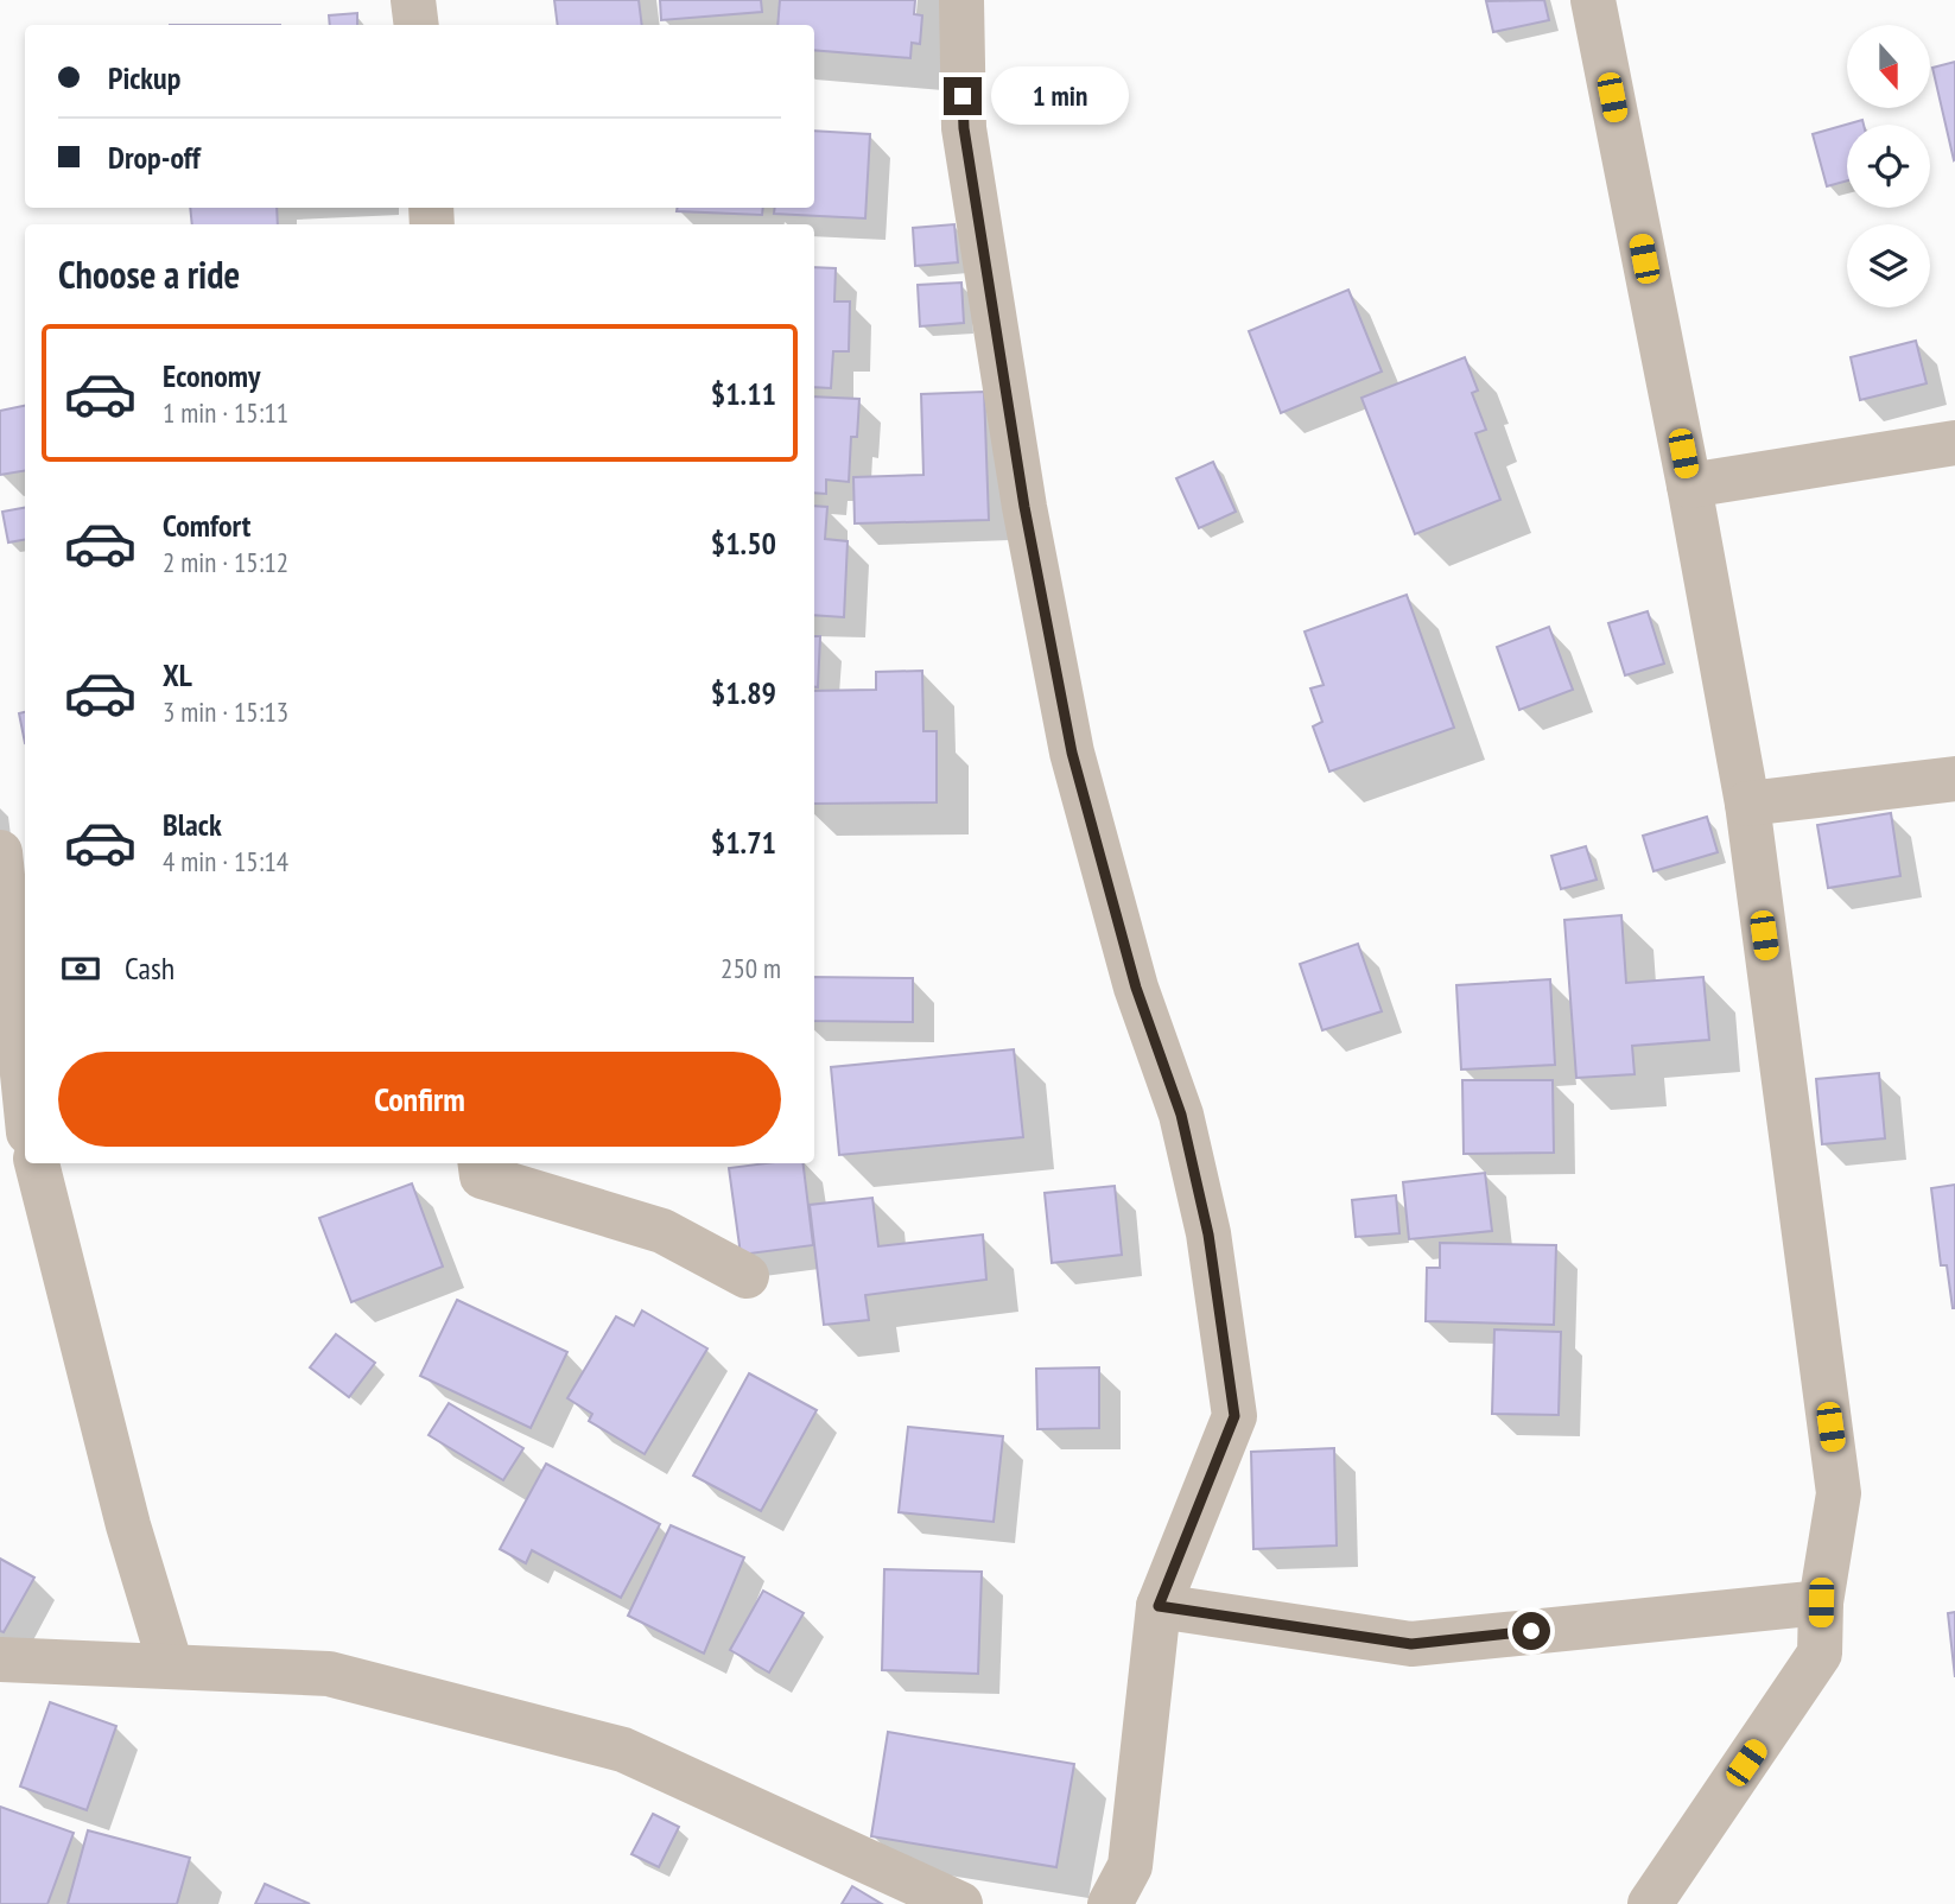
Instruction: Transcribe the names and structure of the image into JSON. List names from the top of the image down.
{
  "north": "bottom",
  "page": {
    "banner": ["Pickup", "Drop-off"],
    "bubble": "1 min",
    "heading": "Choose a ride",
    "list": [
      {
        "name": "Economy",
        "note": "1 min · 15:11",
        "value": "$1.11"
      },
      {
        "name": "Comfort",
        "note": "2 min · 15:12",
        "value": "$1.50"
      },
      {
        "name": "XL",
        "note": "3 min · 15:13",
        "value": "$1.89"
      },
      {
        "name": "Black",
        "note": "4 min · 15:14",
        "value": "$1.71"
      }
    ],
    "pay": ["Cash", "250 m"],
    "buttons": "Confirm"
  }
}
